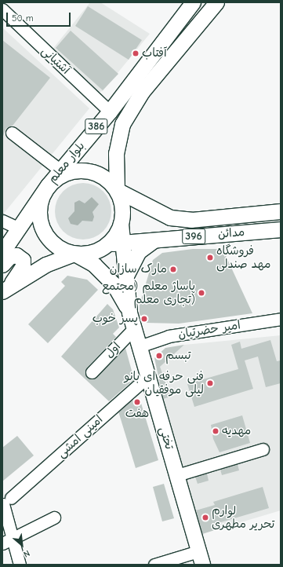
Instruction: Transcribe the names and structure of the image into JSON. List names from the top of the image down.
{
  "streets": {
    "main road": [
      "386",
      "بلوار معلم",
      "مدائن",
      "396",
      "تختی"
    ],
    "street": [
      "آشتیانی",
      "امیر حضرتیان",
      "اول",
      "امینی امشی"
    ]
  },
  "crossings": [
    ["آشتیانی", "بلوار معلم"],
    ["386", "بلوار معلم"],
    ["386", "مدائن"],
    ["386", "تختی"],
    ["بلوار معلم", "مدائن"],
    ["بلوار معلم", "تختی"],
    ["مدائن", "تختی"],
    ["امیر حضرتیان", "تختی"],
    ["اول", "تختی"],
    ["امینی امشی", "تختی"]
  ],
  "places": [
    "آفتاب",
    "فروشگاه مهد صندلی",
    "مارک سازان",
    "پاساژ معلم (مجتمع تجاری معلم)",
    "پسر خوب",
    "تبسم",
    "فنی حرفه ای بانو لیلی موفقیان",
    "هفت",
    "مهدیه",
    "لوارم تحریر مطهری"
  ],
  "scale_bar": "50 m",
  "north": "bottom right"
}
